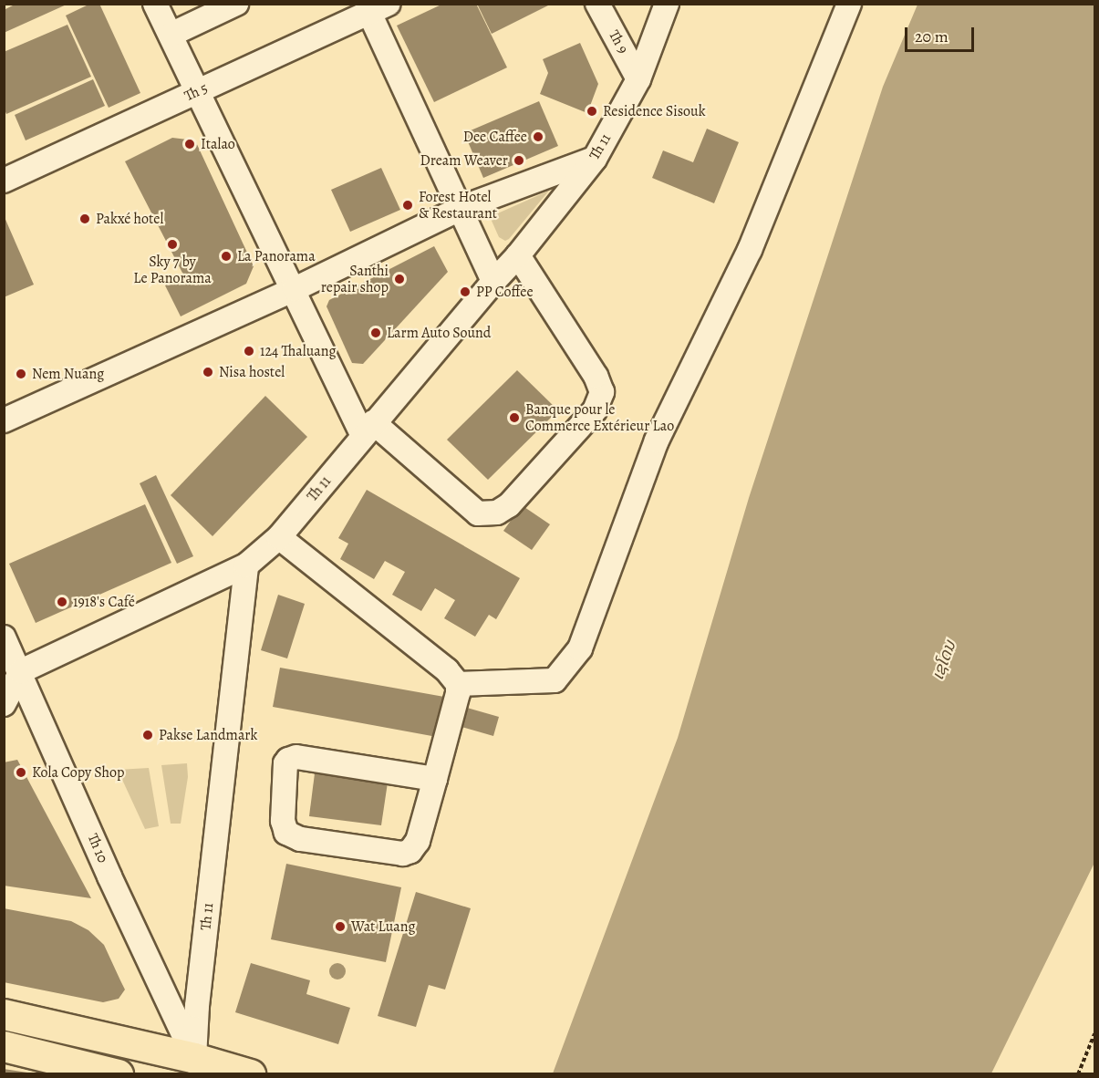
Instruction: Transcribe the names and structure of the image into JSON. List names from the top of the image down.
{
  "streets": {
    "street": [
      "Th 9",
      "Th 5",
      "Th 11",
      "Th 10"
    ]
  },
  "crossings": [
    ["Th 9", "Th 11"],
    ["Th 11", "Th 10"]
  ],
  "water": ["ເຊໂດນ"],
  "places": [
    "Residence Sisouk",
    "Dee Caffee",
    "Italao",
    "Dream Weaver",
    "Forest Hotel & Restaurant",
    "Pakxé hotel",
    "Sky 7 by Le Panorama",
    "La Panorama",
    "Santhi repair shop",
    "PP Coffee",
    "Larm Auto Sound",
    "124 Thaluang",
    "Nisa hostel",
    "Nem Nuang",
    "Banque pour le Commerce Extérieur Lao",
    "1918's Café",
    "Pakse Landmark",
    "Kola Copy Shop",
    "Wat Luang"
  ],
  "scale_bar": "20 m"
}
